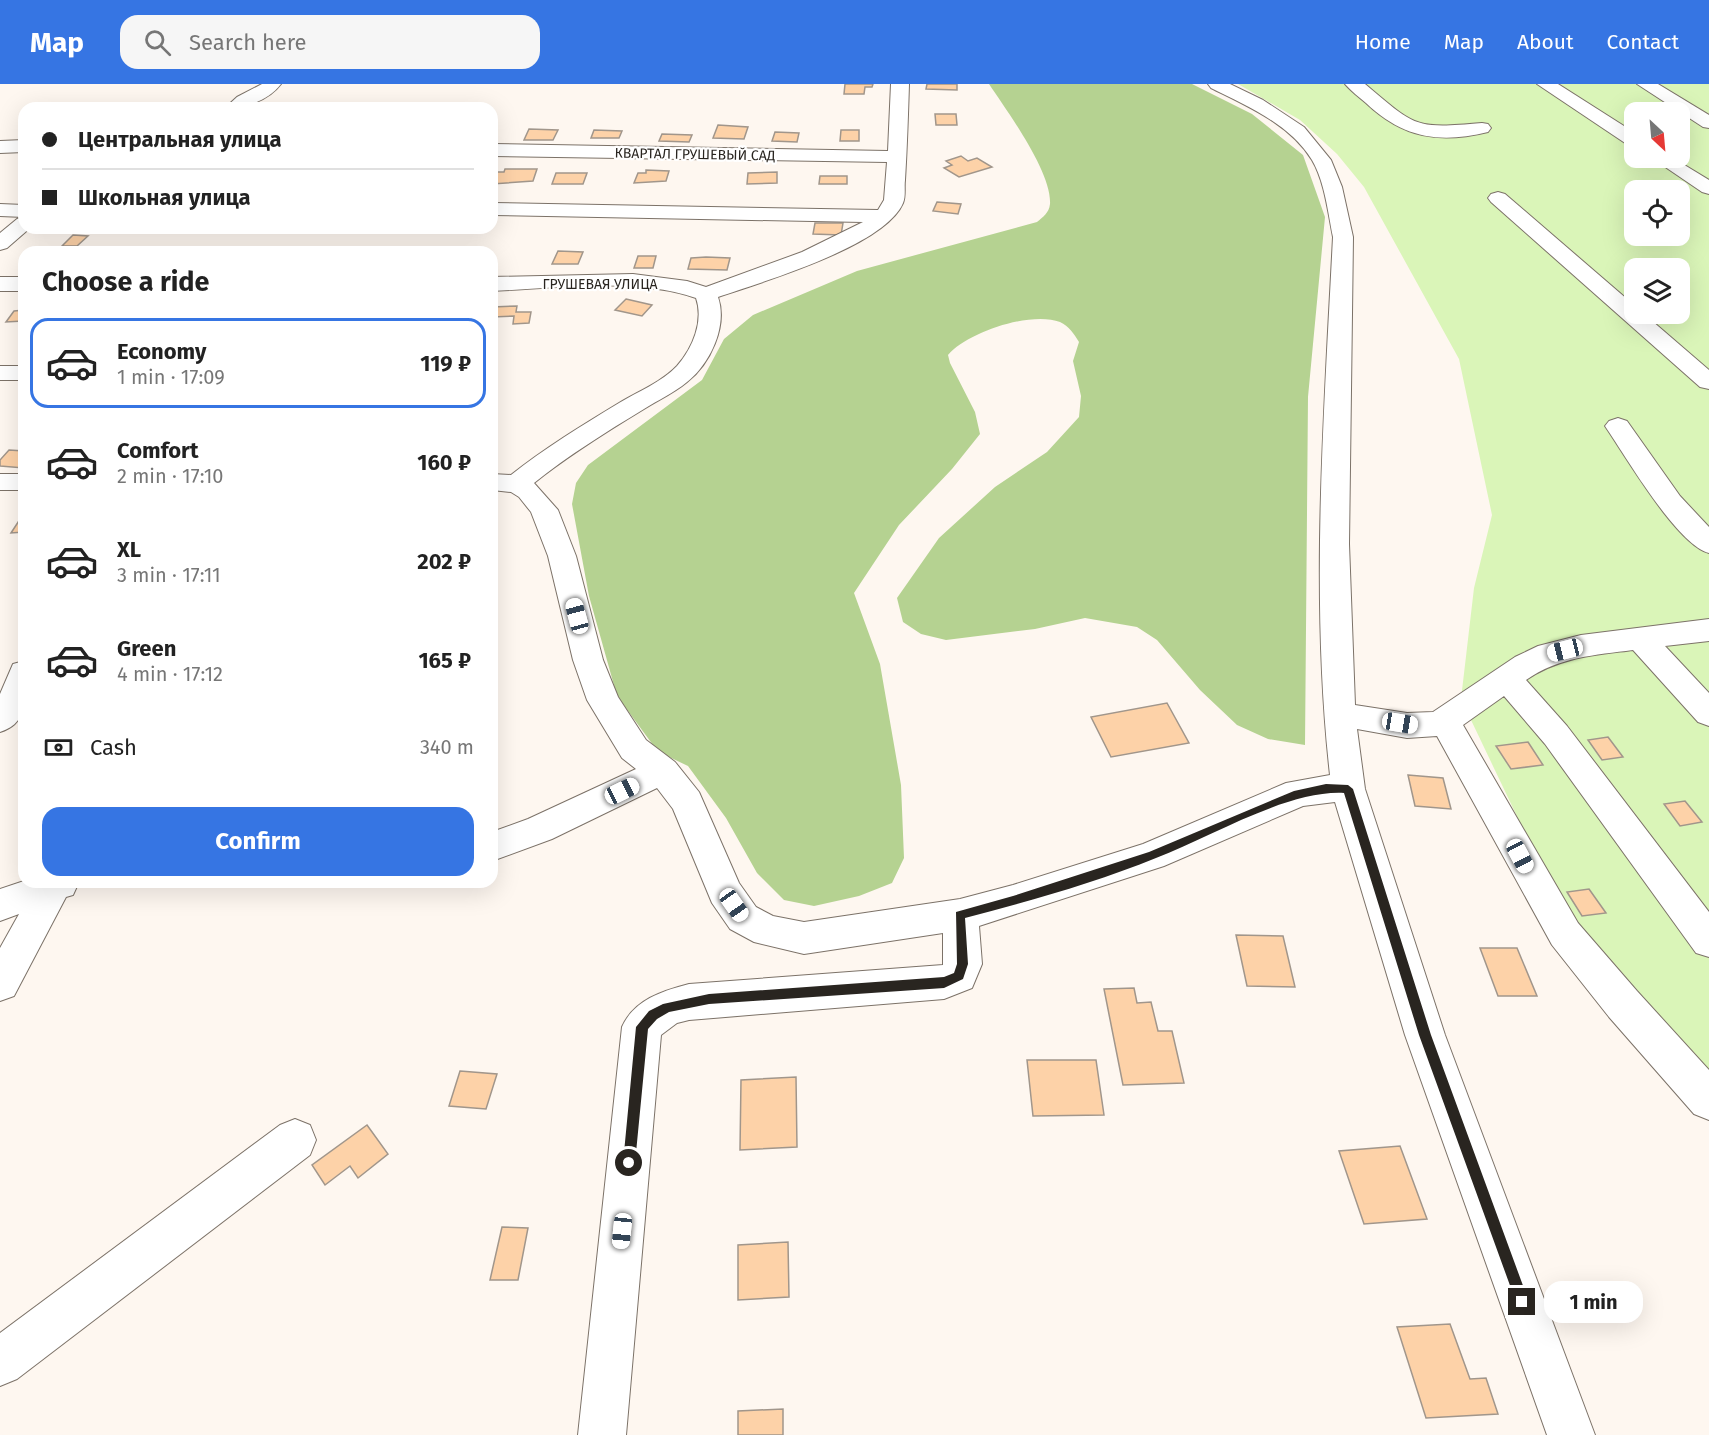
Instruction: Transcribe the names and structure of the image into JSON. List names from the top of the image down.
{
  "streets": {
    "street": ["КВАРТАЛ ГРУШЕВЫЙ САД", "ГРУШЕВАЯ УЛИЦА"]
  },
  "north": "bottom right",
  "page": {
    "header": "Map",
    "search": "Search here",
    "nav": [
      "Home",
      "Map",
      "About",
      "Contact"
    ],
    "banner": ["Центральная улица", "Школьная улица"],
    "heading": "Choose a ride",
    "list": [
      {
        "name": "Economy",
        "note": "1 min · 17:09",
        "value": "119 ₽"
      },
      {
        "name": "Comfort",
        "note": "2 min · 17:10",
        "value": "160 ₽"
      },
      {
        "name": "XL",
        "note": "3 min · 17:11",
        "value": "202 ₽"
      },
      {
        "name": "Green",
        "note": "4 min · 17:12",
        "value": "165 ₽"
      }
    ],
    "pay": ["Cash", "340 m"],
    "buttons": "Confirm",
    "bubble": "1 min"
  }
}
